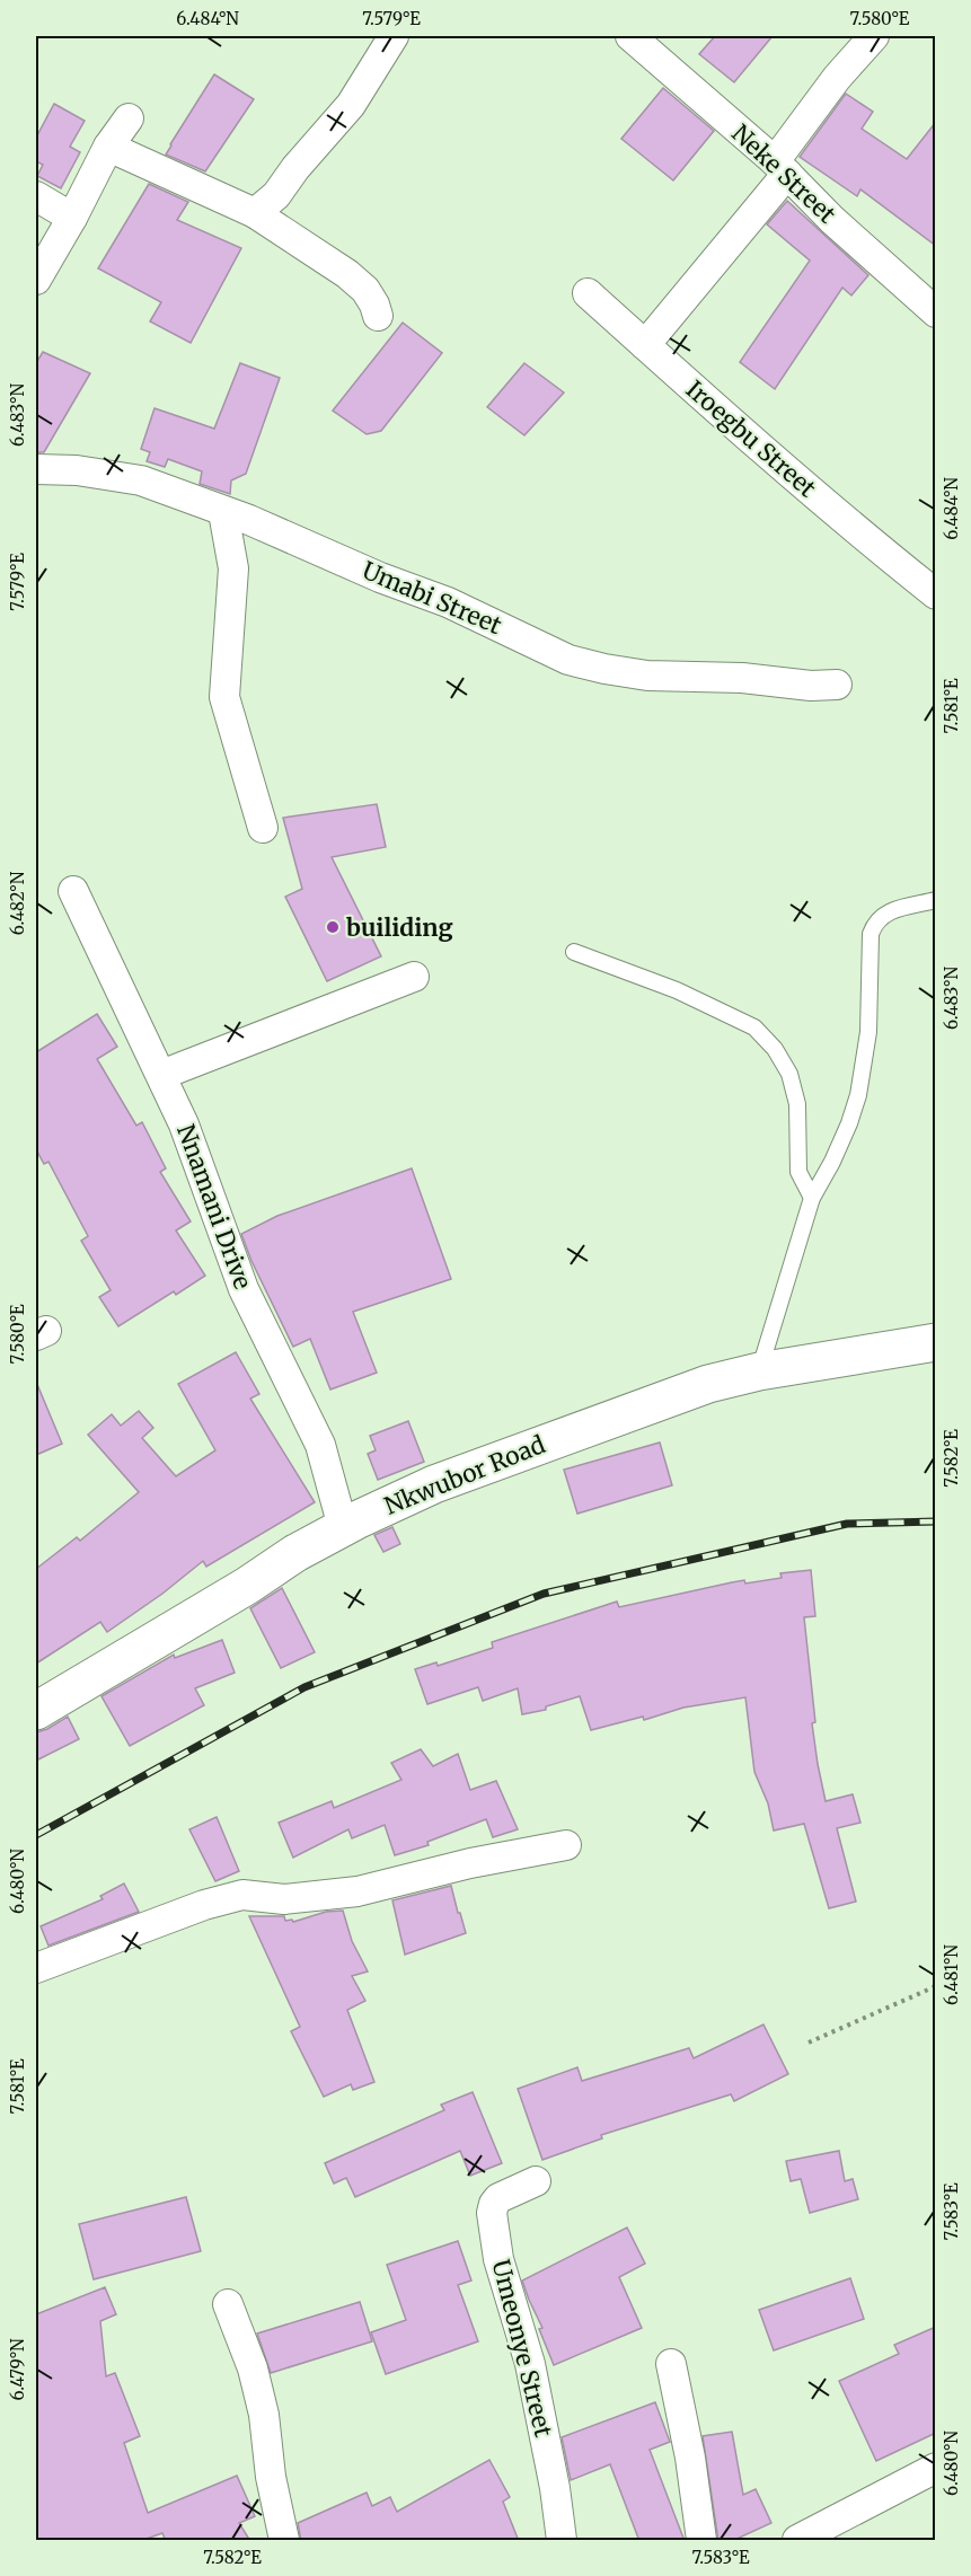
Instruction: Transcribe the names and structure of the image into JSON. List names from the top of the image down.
{
  "streets": {
    "street": [
      "Neke Street",
      "Iroegbu Street",
      "Umabi Street",
      "Nnamani Drive",
      "Nkwubor Road",
      "Umeonye Street"
    ]
  },
  "crossings": [
    ["Nnamani Drive", "Nkwubor Road"]
  ],
  "places": ["builiding"],
  "coordinates": [
    "6.484°N",
    "7.579°E",
    "7.580°E",
    "6.483°N",
    "7.581°E",
    "6.482°N",
    "7.582°E",
    "6.480°N",
    "6.481°N",
    "7.583°E",
    "6.479°N"
  ]
}
